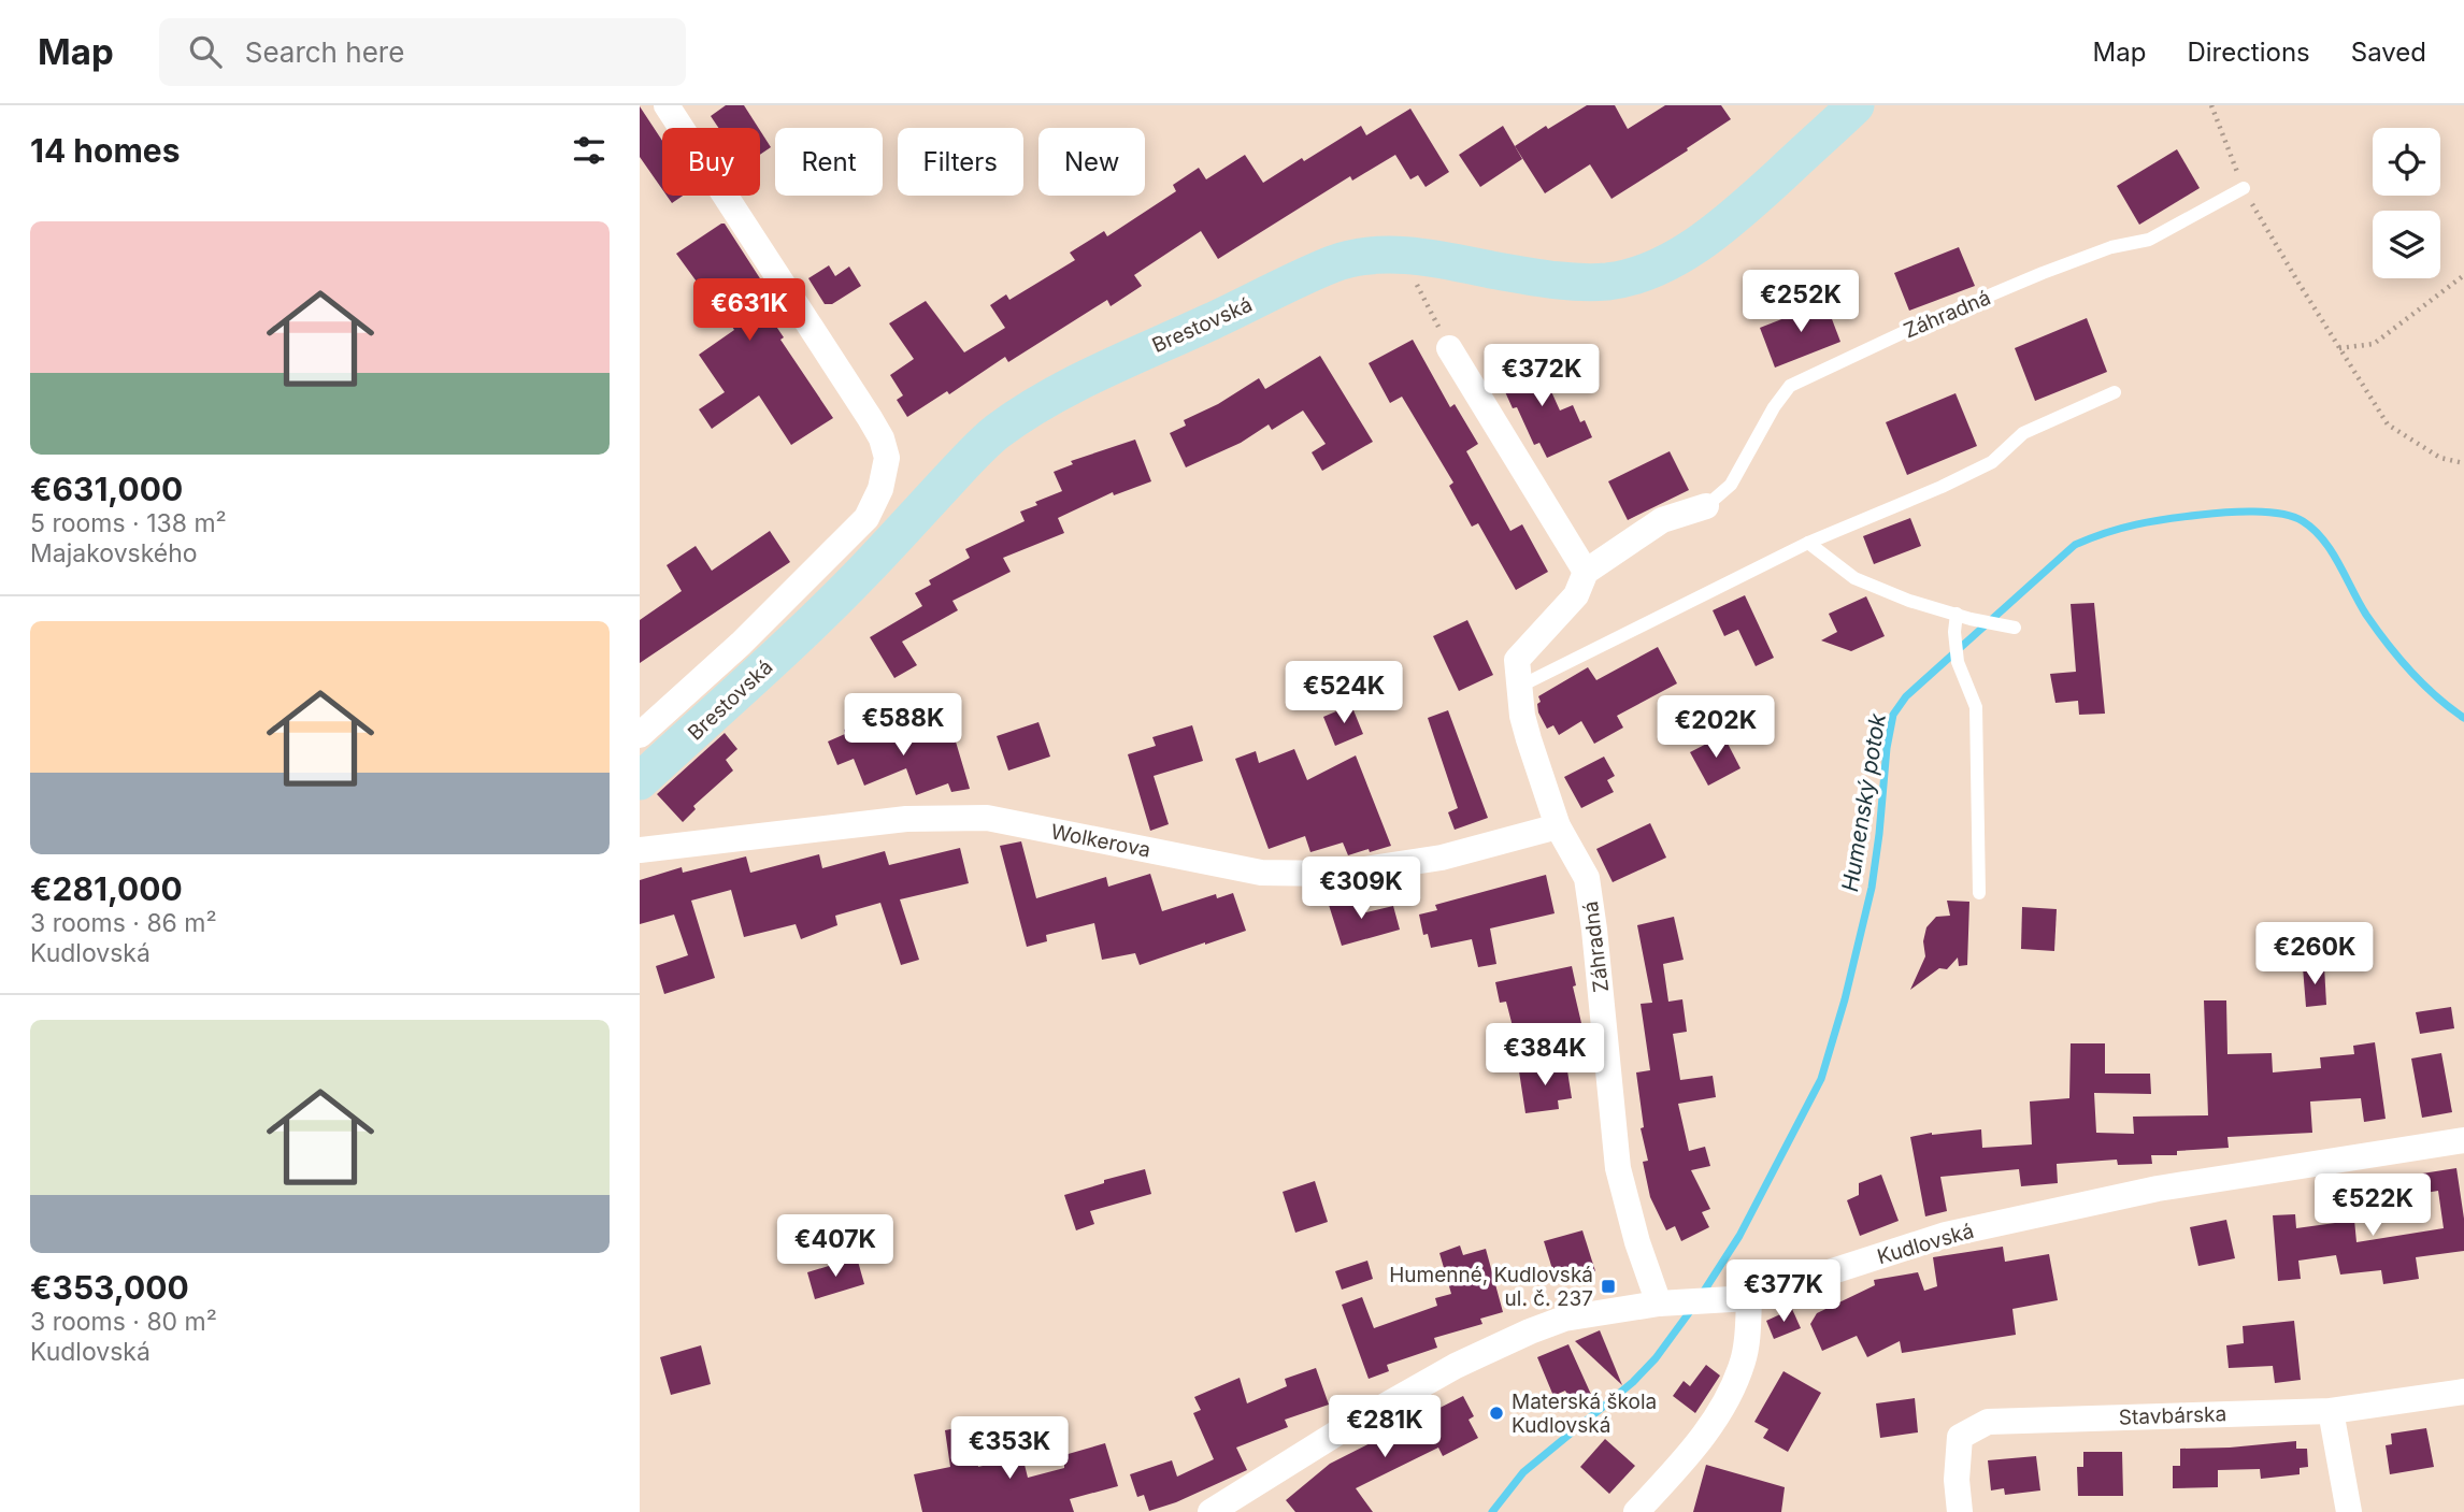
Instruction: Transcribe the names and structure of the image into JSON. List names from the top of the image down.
{
  "streets": {
    "street": [
      "Záhradná",
      "Brestovská",
      "Wolkerova",
      "Kudlovská",
      "Stavbárska"
    ]
  },
  "crossings": [
    ["Záhradná", "Wolkerova"],
    ["Záhradná", "Kudlovská"]
  ],
  "water": ["Humenský potok"],
  "places": {
    "transit": ["Humenné, Kudlovská ul. č. 237"],
    "other": ["Materská škola Kudlovská"]
  },
  "page": {
    "header": "Map",
    "search": "Search here",
    "nav": ["Map", "Directions", "Saved"],
    "heading": "14 homes",
    "chip": [
      "Buy",
      "Rent",
      "Filters",
      "New"
    ],
    "list": [
      {
        "name": "€631,000",
        "note": "5 rooms · 138 m² · Majakovského"
      },
      {
        "name": "€281,000",
        "note": "3 rooms · 86 m² · Kudlovská"
      },
      {
        "name": "€353,000",
        "note": "3 rooms · 80 m² · Kudlovská"
      }
    ],
    "price": [
      "€252K",
      "€631K",
      "€372K",
      "€524K",
      "€588K",
      "€202K",
      "€309K",
      "€260K",
      "€384K",
      "€522K",
      "€407K",
      "€377K",
      "€281K",
      "€353K"
    ]
  }
}
